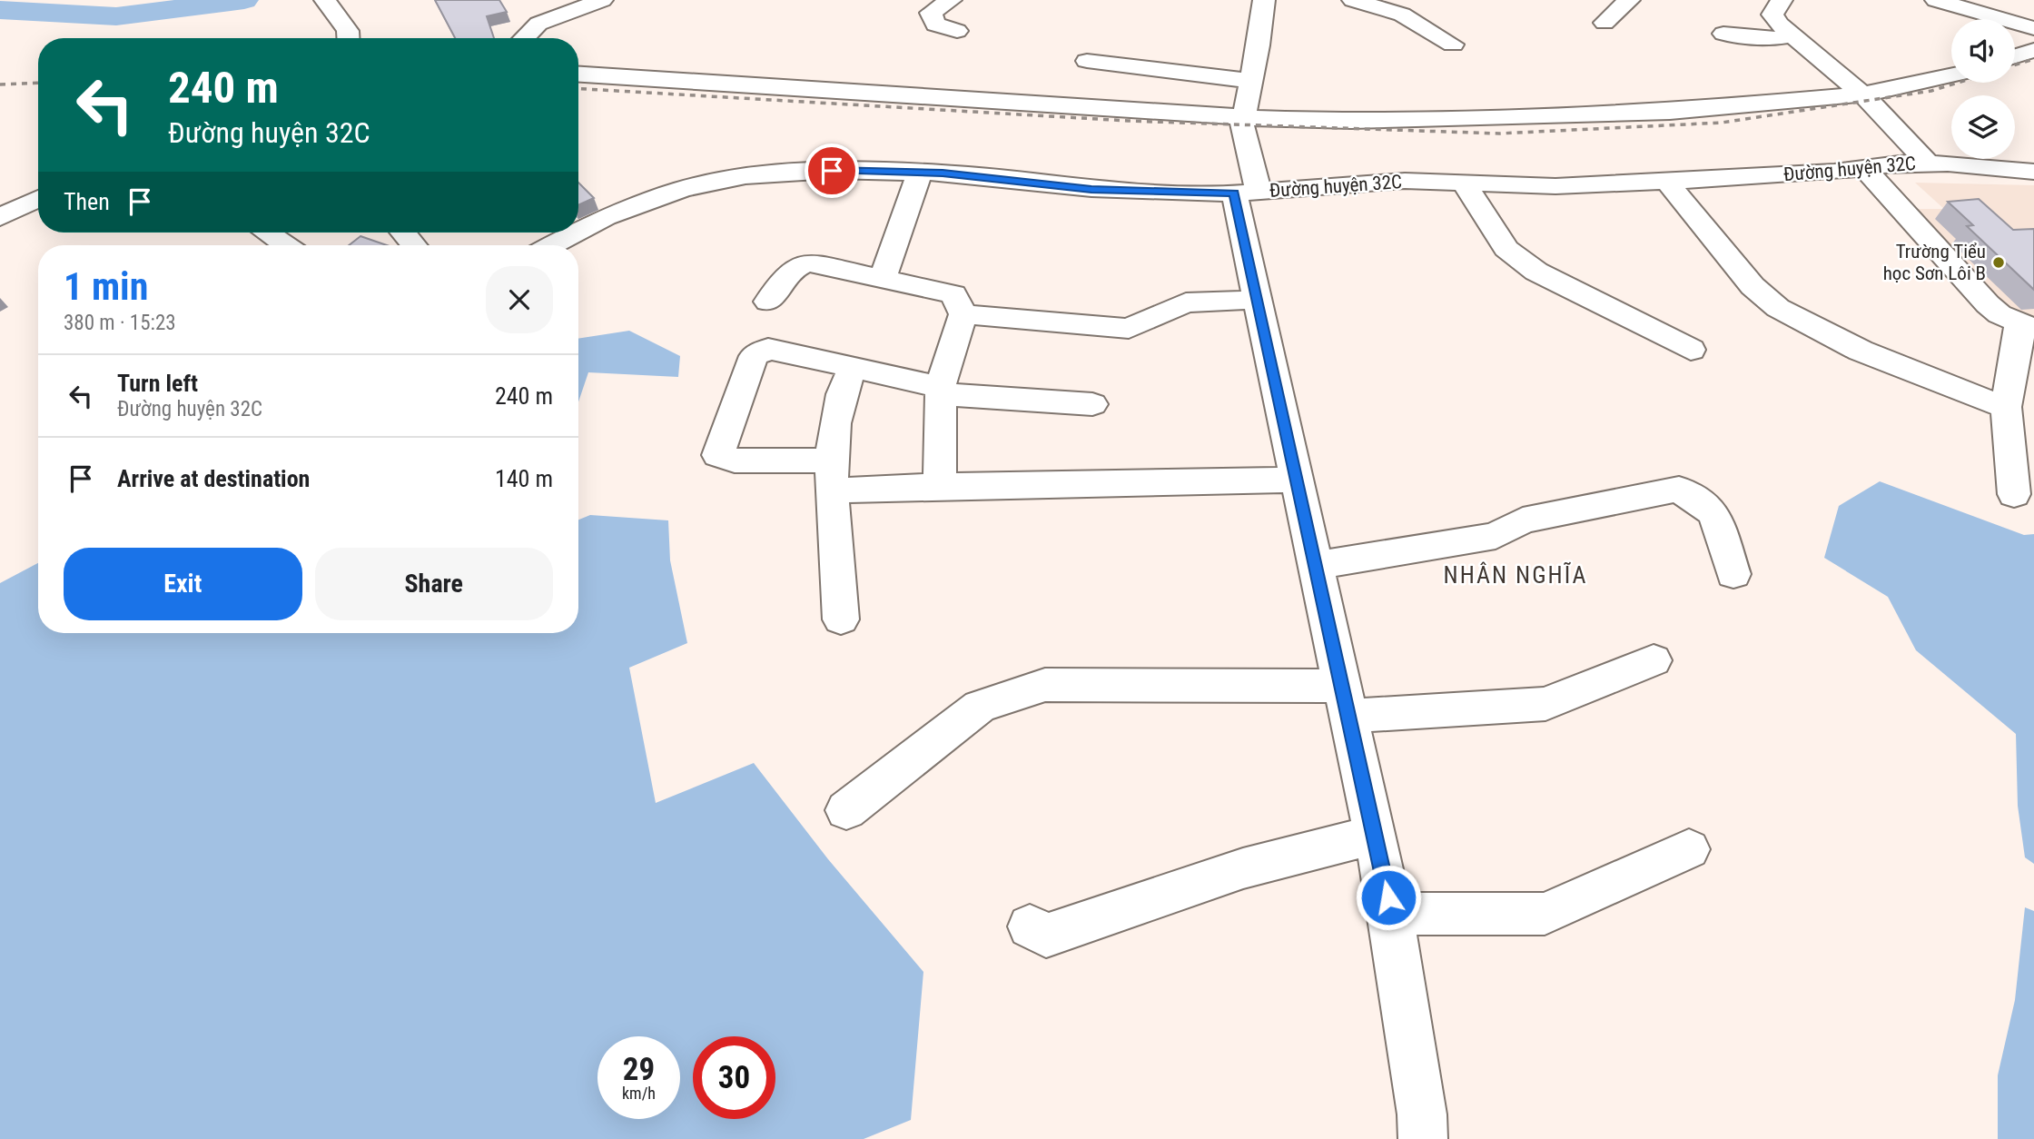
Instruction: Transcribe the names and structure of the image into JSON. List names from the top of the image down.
{
  "streets": {
    "street": ["Đường huyện 32C"]
  },
  "districts": ["NHÂN NGHĨA"],
  "places": ["Trường Tiểu học Sơn Lôi B"],
  "page": {
    "turn": ["240 m", "Đường huyện 32C"],
    "then": "Then",
    "heading": ["1 min", "380 m · 15:23"],
    "list": [
      {
        "name": "Turn left",
        "note": "Đường huyện 32C",
        "value": "240 m"
      },
      {
        "name": "Arrive at destination",
        "value": "140 m"
      }
    ],
    "buttons": ["Exit", "Share"],
    "speed": "29 km/h",
    "limit": "30"
  }
}
